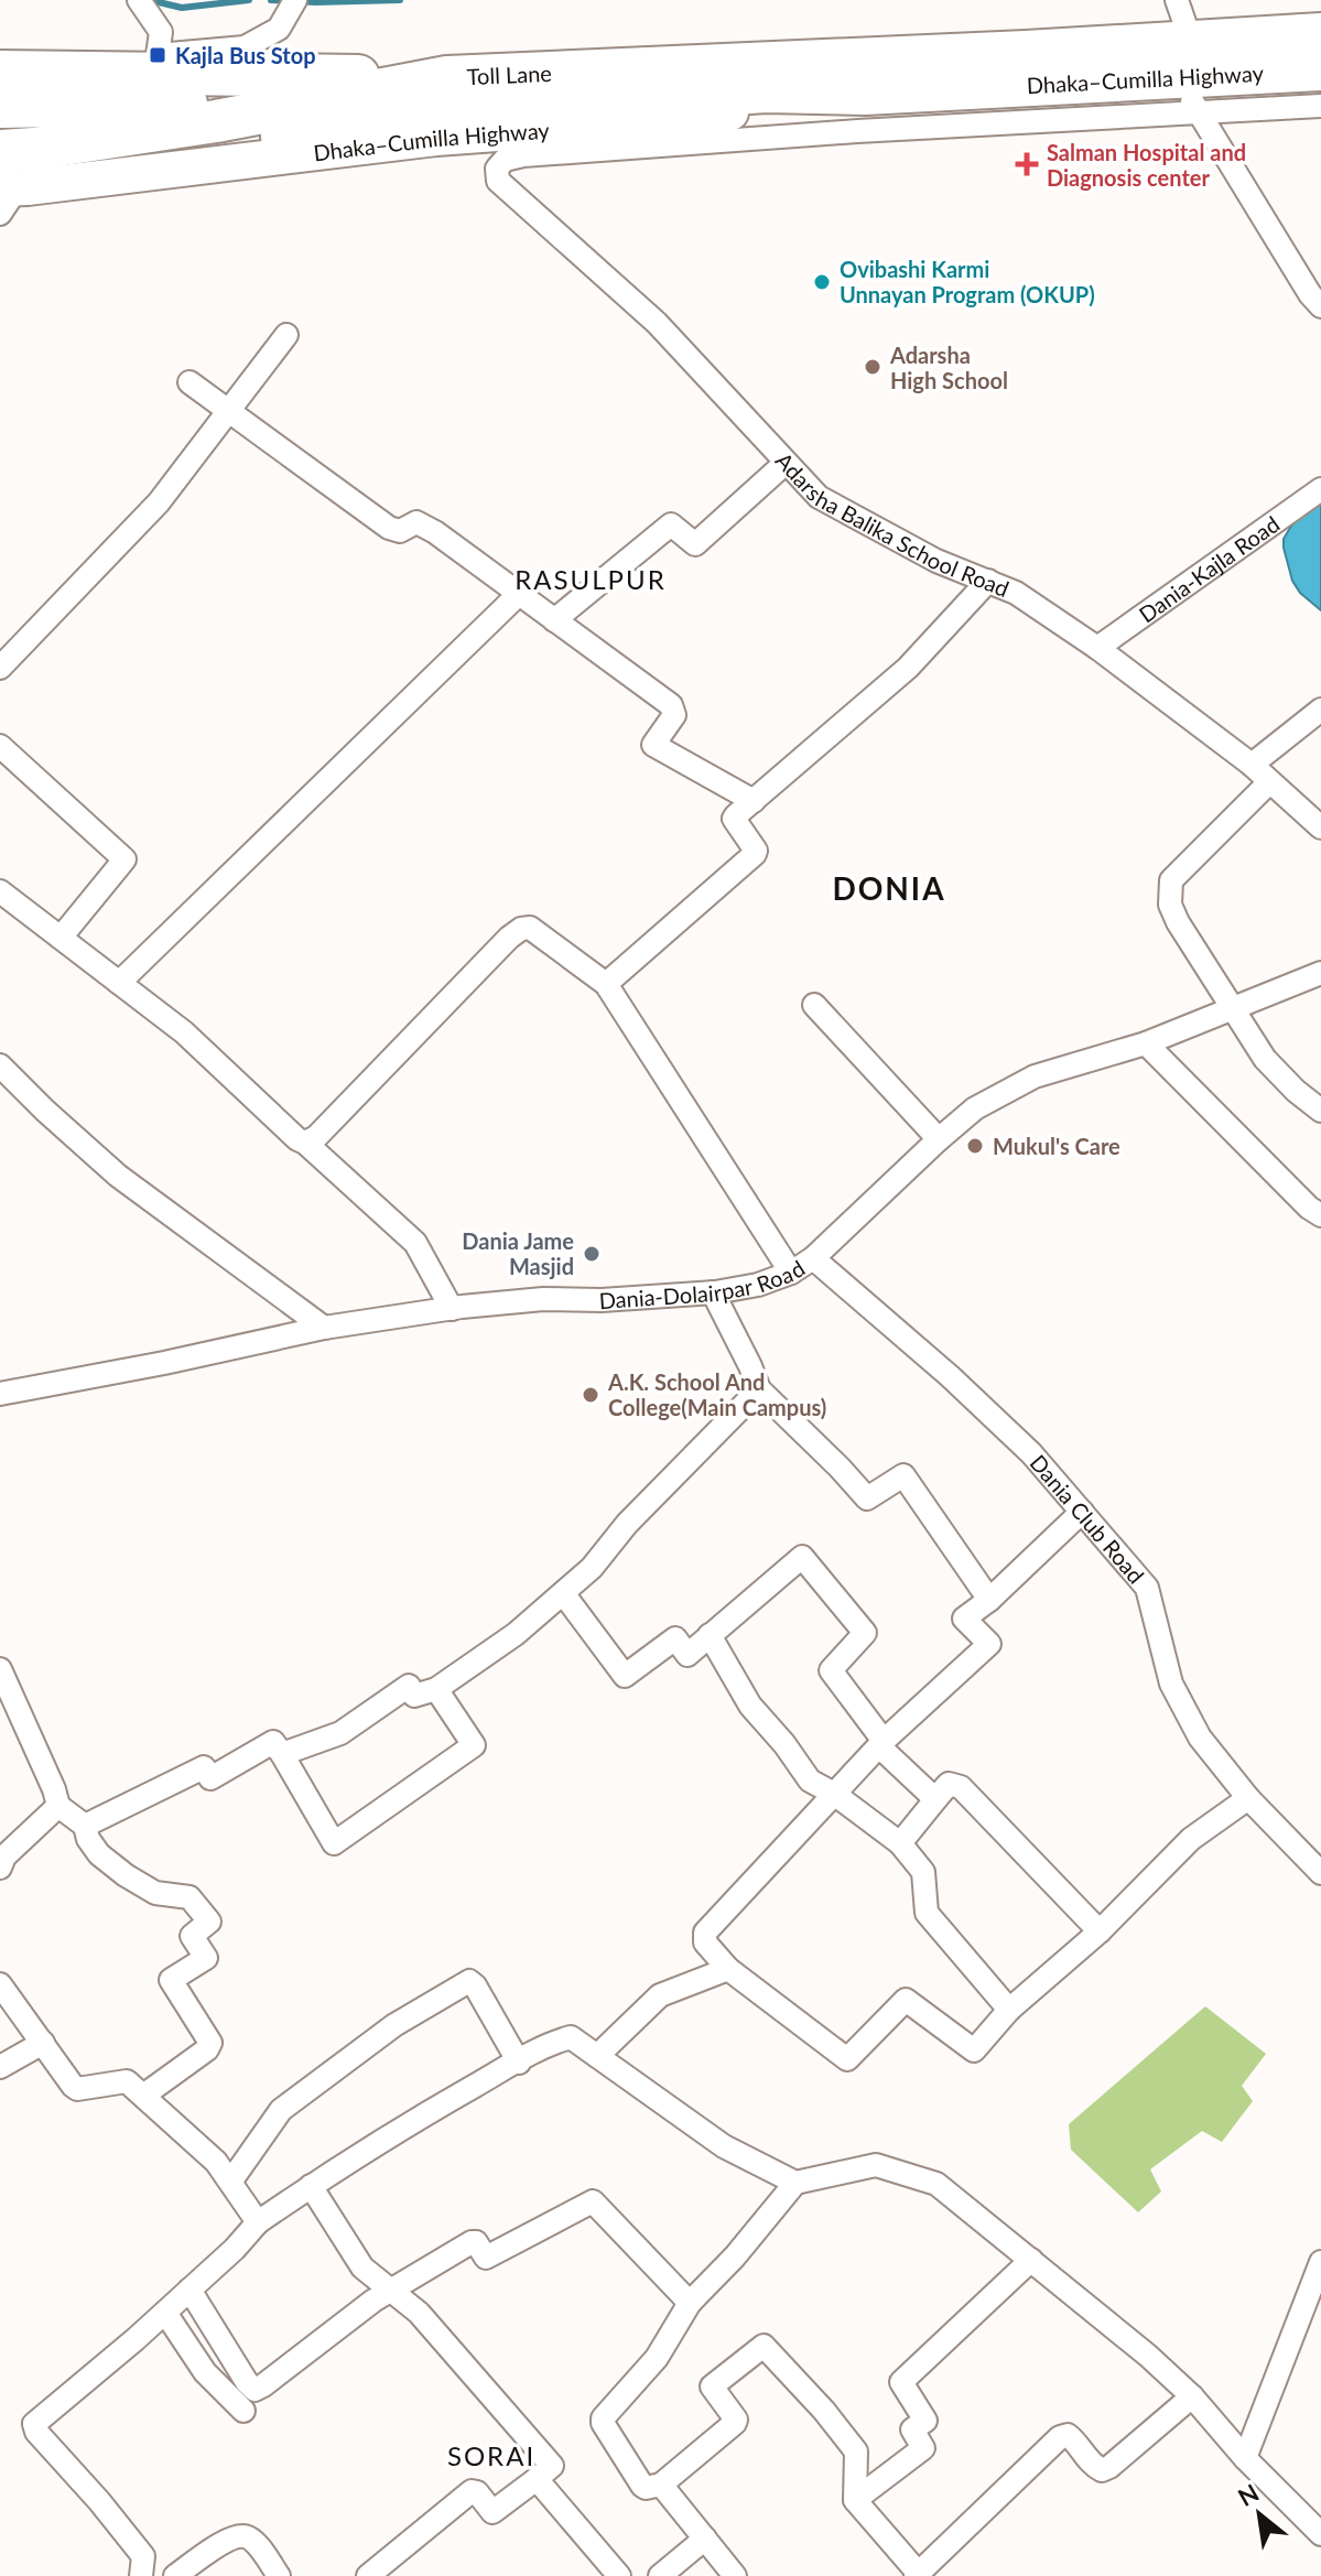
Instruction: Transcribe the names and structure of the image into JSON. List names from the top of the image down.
{
  "streets": {
    "highway": ["Toll Lane", "Dhaka–Cumilla Highway"],
    "street": [
      "Adarsha Balika School Road",
      "Dania-Kajla Road",
      "Dania-Dolairpar Road",
      "Dania Club Road"
    ]
  },
  "crossings": [
    ["Toll Lane", "Dhaka–Cumilla Highway"],
    ["Dhaka–Cumilla Highway", "Adarsha Balika School Road"],
    ["Adarsha Balika School Road", "Dania-Kajla Road"],
    ["Dania-Dolairpar Road", "Dania Club Road"]
  ],
  "districts": ["RASULPUR", "DONIA", "SORAI"],
  "places": {
    "transit": ["Kajla Bus Stop"],
    "health": ["Salman Hospital and Diagnosis center"],
    "other": [
      "Ovibashi Karmi Unnayan Program (OKUP)",
      "Adarsha High School",
      "Mukul's Care",
      "Dania Jame Masjid",
      "A.K. School And College(Main Campus)"
    ]
  },
  "north": "top left"
}
